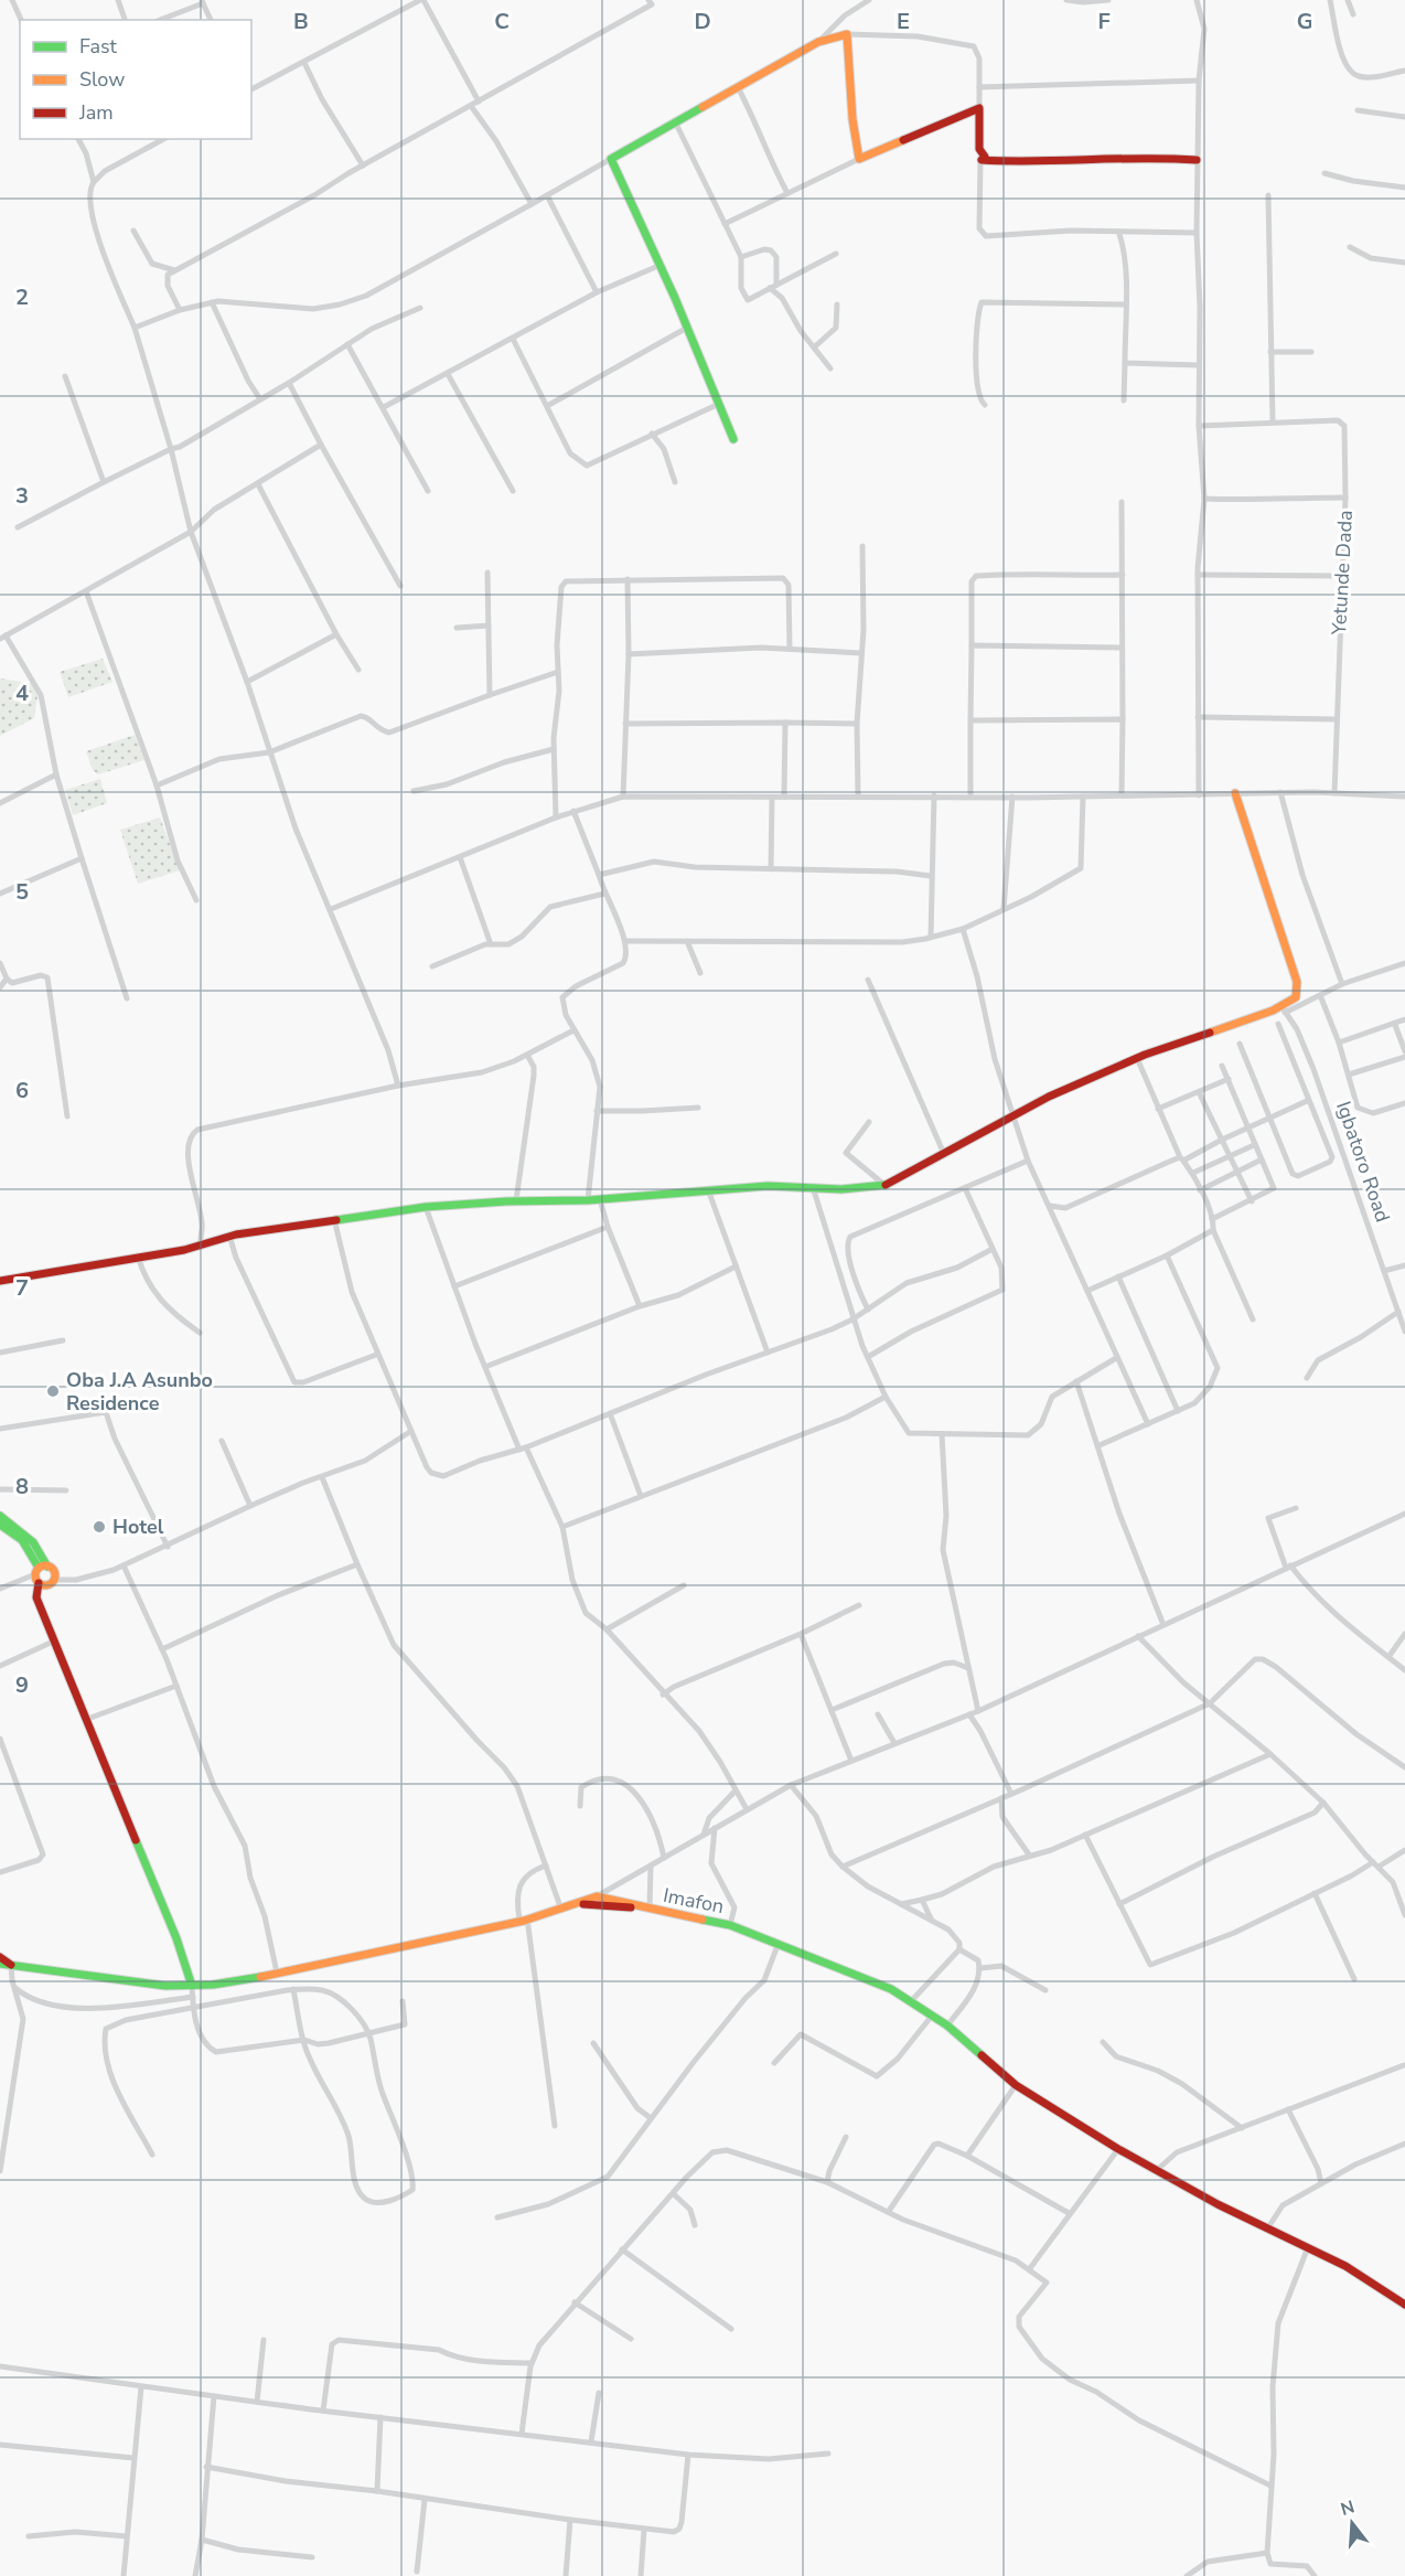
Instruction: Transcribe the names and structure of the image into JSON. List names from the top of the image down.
{
  "streets": {
    "street": ["Yetunde Dada", "Igbatoro Road", "Imafon"]
  },
  "places": ["Oba J.A Asunbo Residence", "Hotel"],
  "legend": ["Fast", "Slow", "Jam"],
  "north": "top",
  "grid": {
    "columns": [
      "B",
      "C",
      "D",
      "E",
      "F",
      "G"
    ],
    "rows": [
      "2",
      "3",
      "4",
      "5",
      "6",
      "7",
      "8",
      "9"
    ]
  }
}
